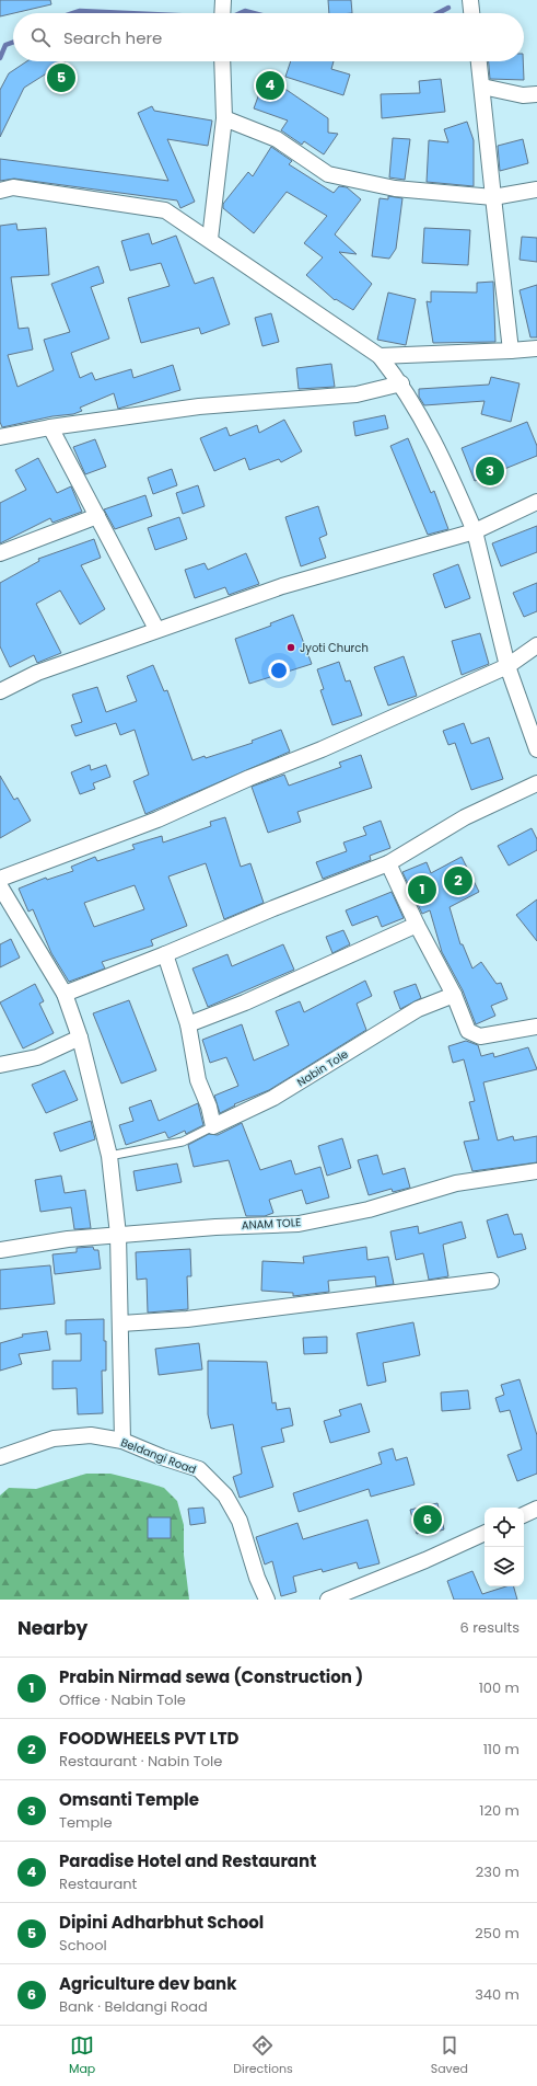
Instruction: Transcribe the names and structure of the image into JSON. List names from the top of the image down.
{
  "streets": {
    "street": ["Nabin Tole", "ANAM TOLE", "Beldangi Road"]
  },
  "places": ["Jyoti Church"],
  "page": {
    "search": "Search here",
    "pins": [
      "5",
      "4",
      "3",
      "2",
      "1",
      "6"
    ],
    "heading": ["Nearby", "6 results"],
    "list": [
      {
        "mark": "1",
        "name": "Prabin Nirmad sewa (Construction )",
        "note": "Office · Nabin Tole",
        "value": "100 m"
      },
      {
        "mark": "2",
        "name": "FOODWHEELS PVT LTD",
        "note": "Restaurant · Nabin Tole",
        "value": "110 m"
      },
      {
        "mark": "3",
        "name": "Omsanti Temple",
        "note": "Temple",
        "value": "120 m"
      },
      {
        "mark": "4",
        "name": "Paradise Hotel and Restaurant",
        "note": "Restaurant",
        "value": "230 m"
      },
      {
        "mark": "5",
        "name": "Dipini Adharbhut School",
        "note": "School",
        "value": "250 m"
      },
      {
        "mark": "6",
        "name": "Agriculture dev bank",
        "note": "Bank · Beldangi Road",
        "value": "340 m"
      }
    ],
    "nav": ["Map", "Directions", "Saved"]
  }
}
